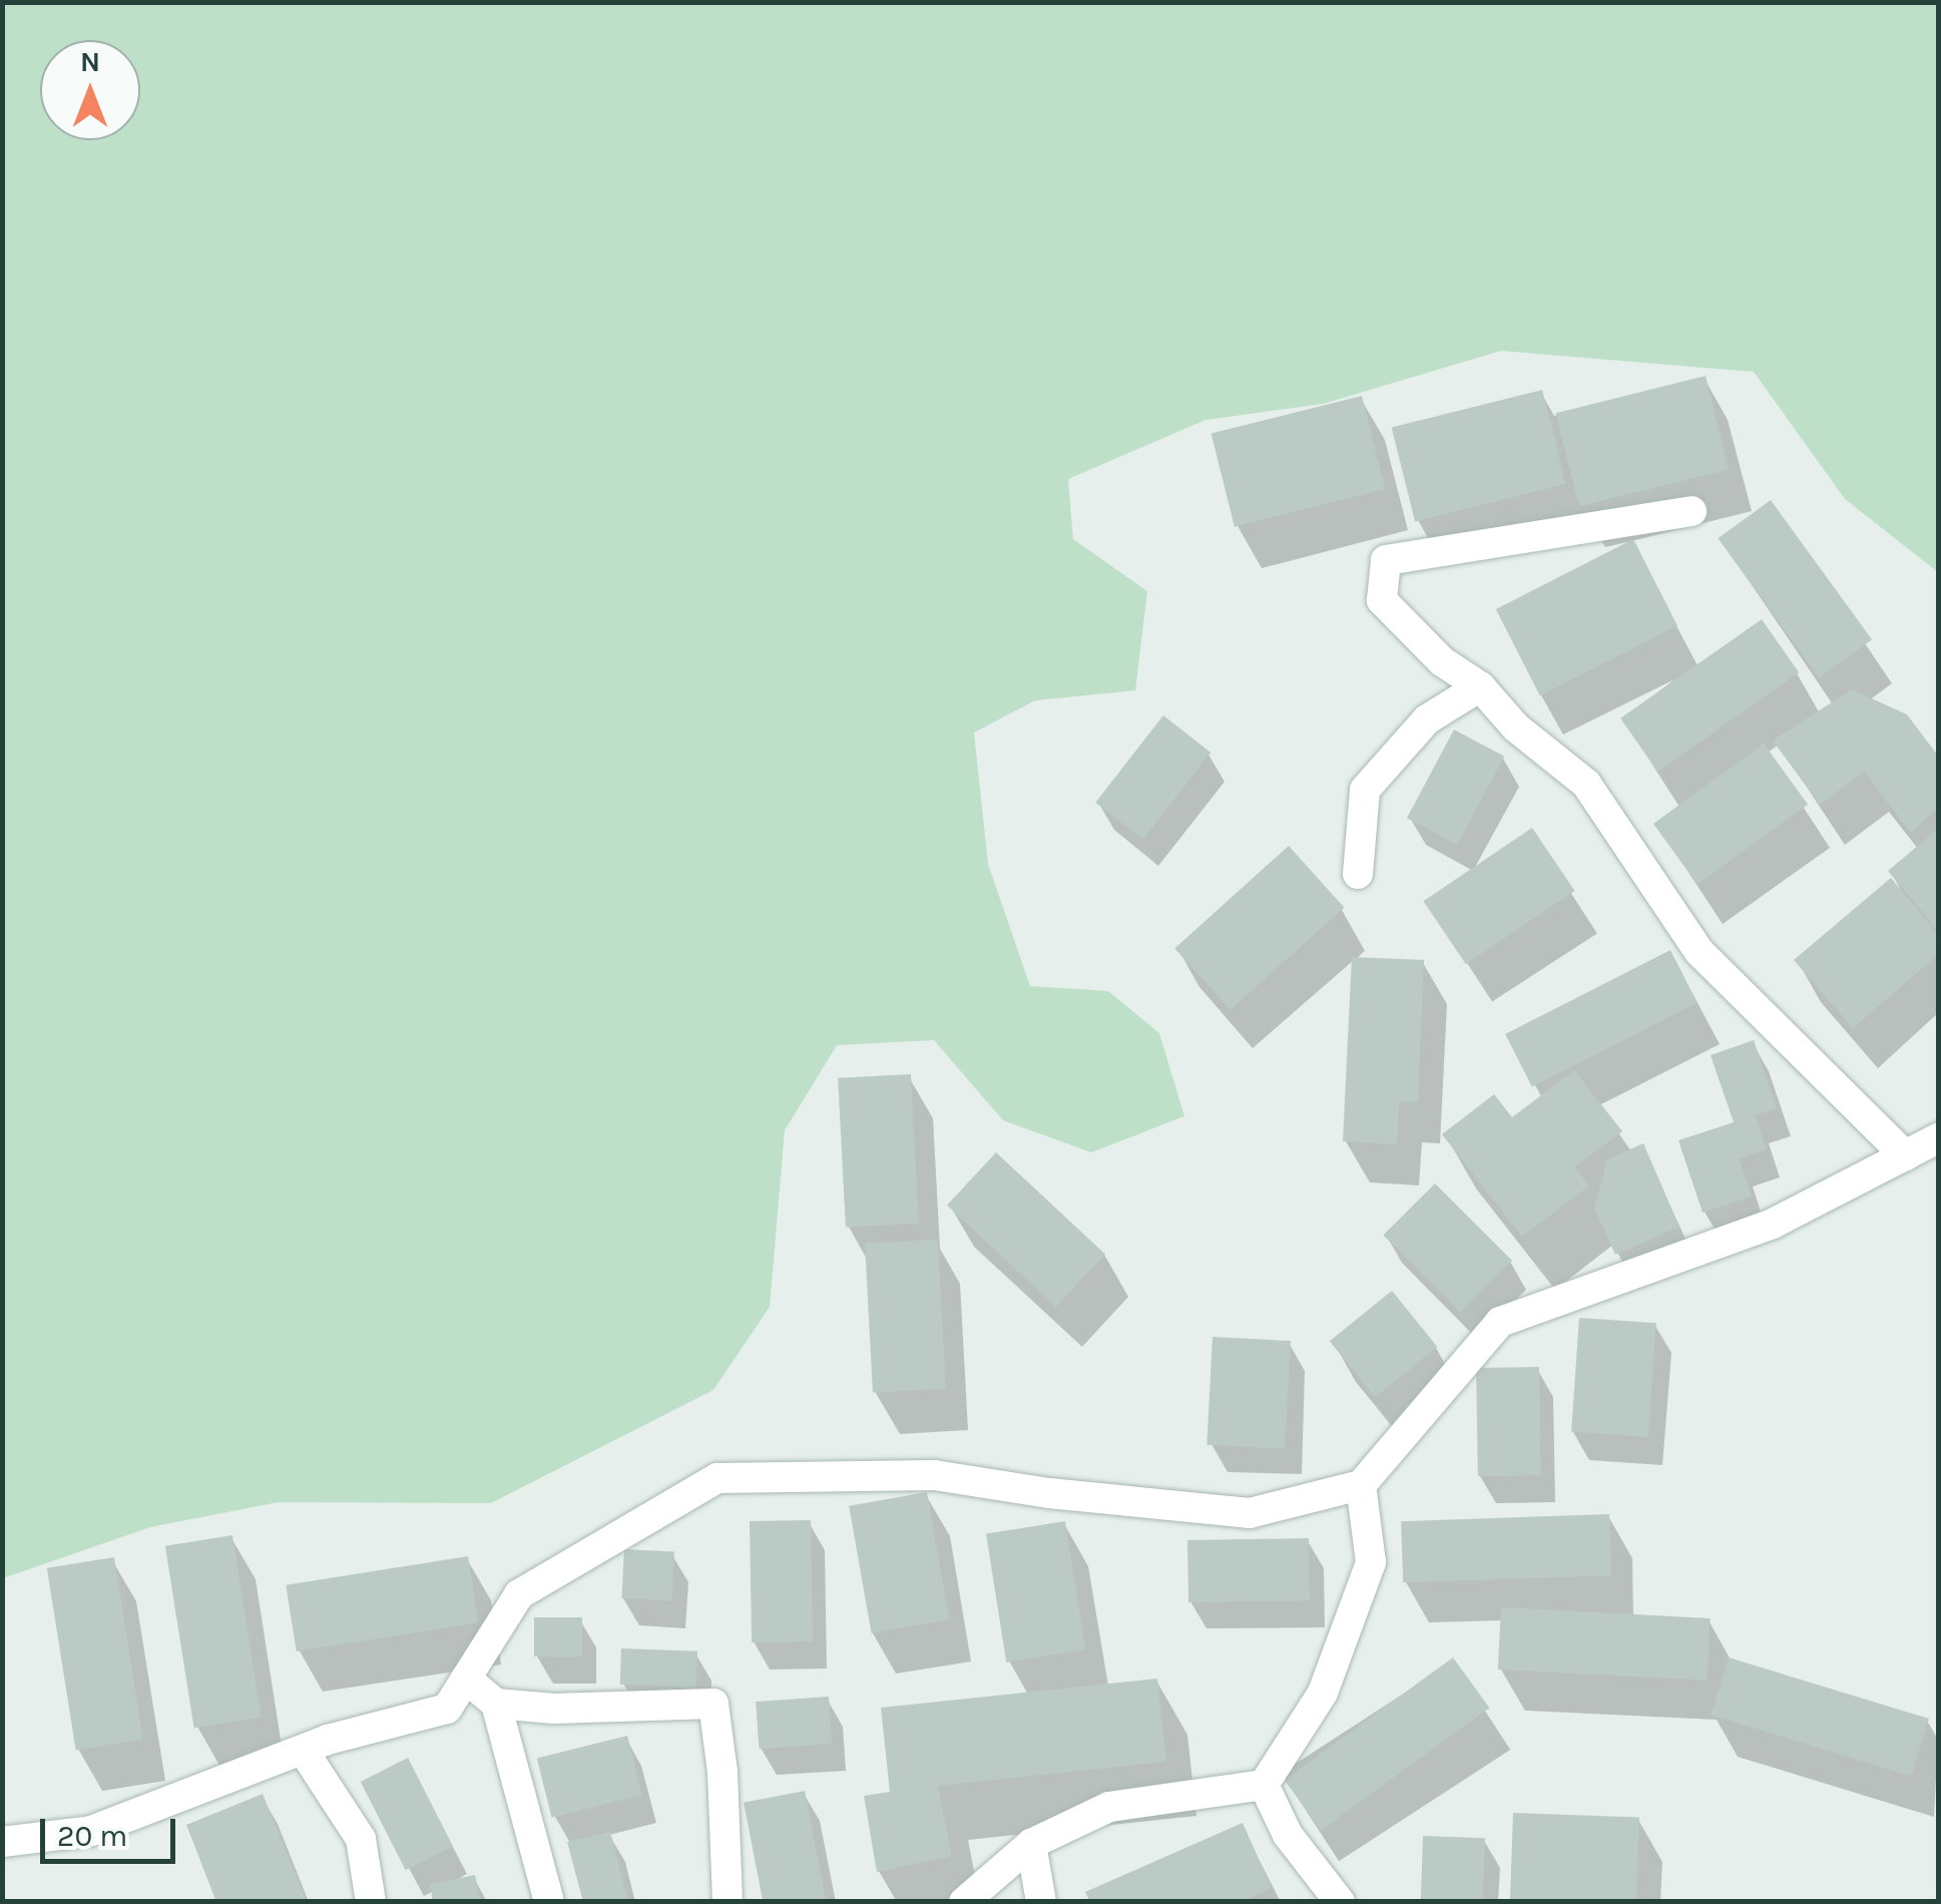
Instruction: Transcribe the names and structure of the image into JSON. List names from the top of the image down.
{
  "scale_bar": "20 m",
  "north": "top"
}
